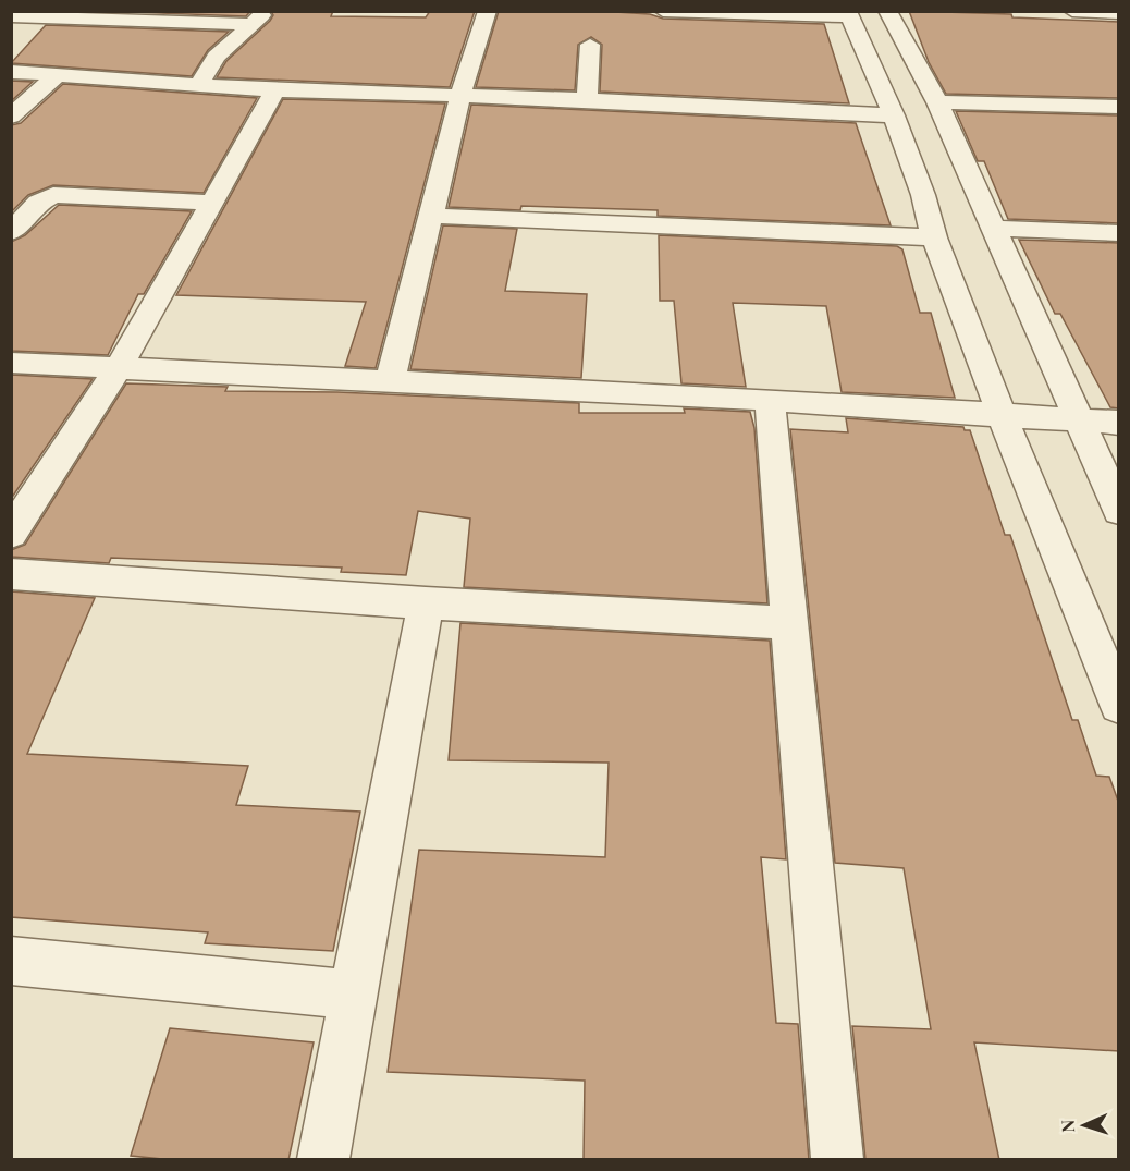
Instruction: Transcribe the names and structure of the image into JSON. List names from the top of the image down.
{
  "north": "left"
}
